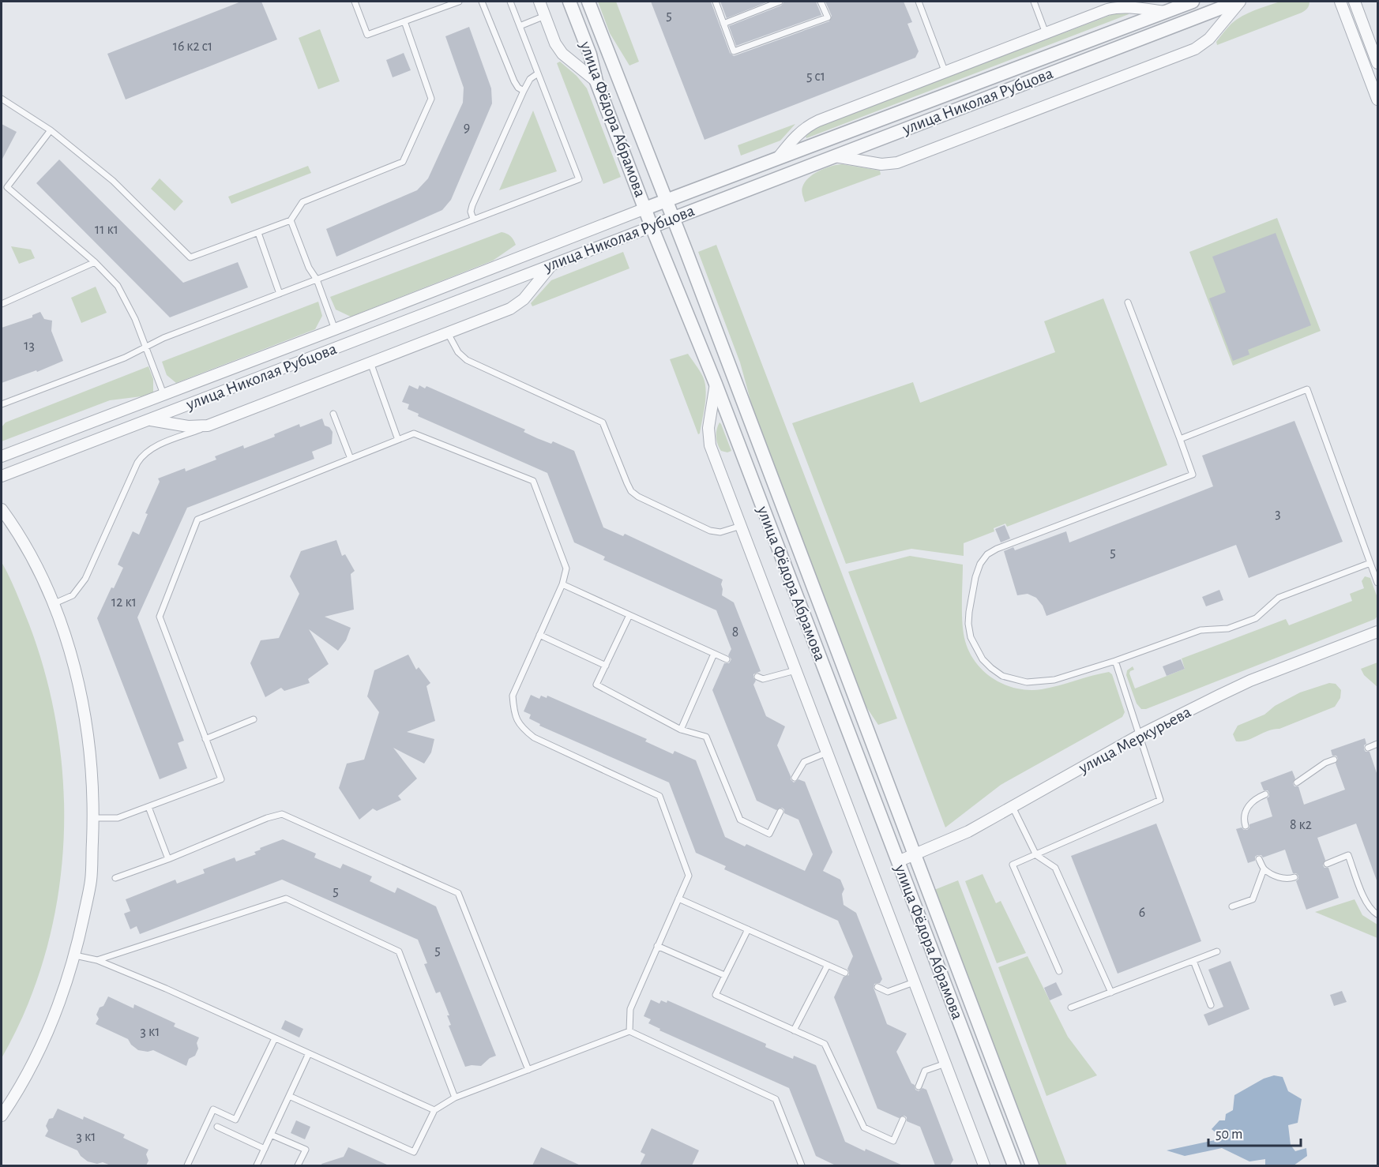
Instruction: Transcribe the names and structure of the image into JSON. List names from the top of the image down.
{
  "streets": {
    "street": ["улица Николая Рубцова", "улица Фёдора Абрамова", "улица Меркурьева"]
  },
  "crossings": [
    ["улица Николая Рубцова", "улица Фёдора Абрамова"],
    ["улица Фёдора Абрамова", "улица Меркурьева"]
  ],
  "house_numbers": [
    "5",
    "16 к2 с1",
    "5 с1",
    "9",
    "11 к1",
    "13",
    "3",
    "5",
    "12 к1",
    "8",
    "8 к2",
    "5",
    "6",
    "5",
    "3 к1",
    "3 к1"
  ],
  "scale_bar": "50 m"
}
